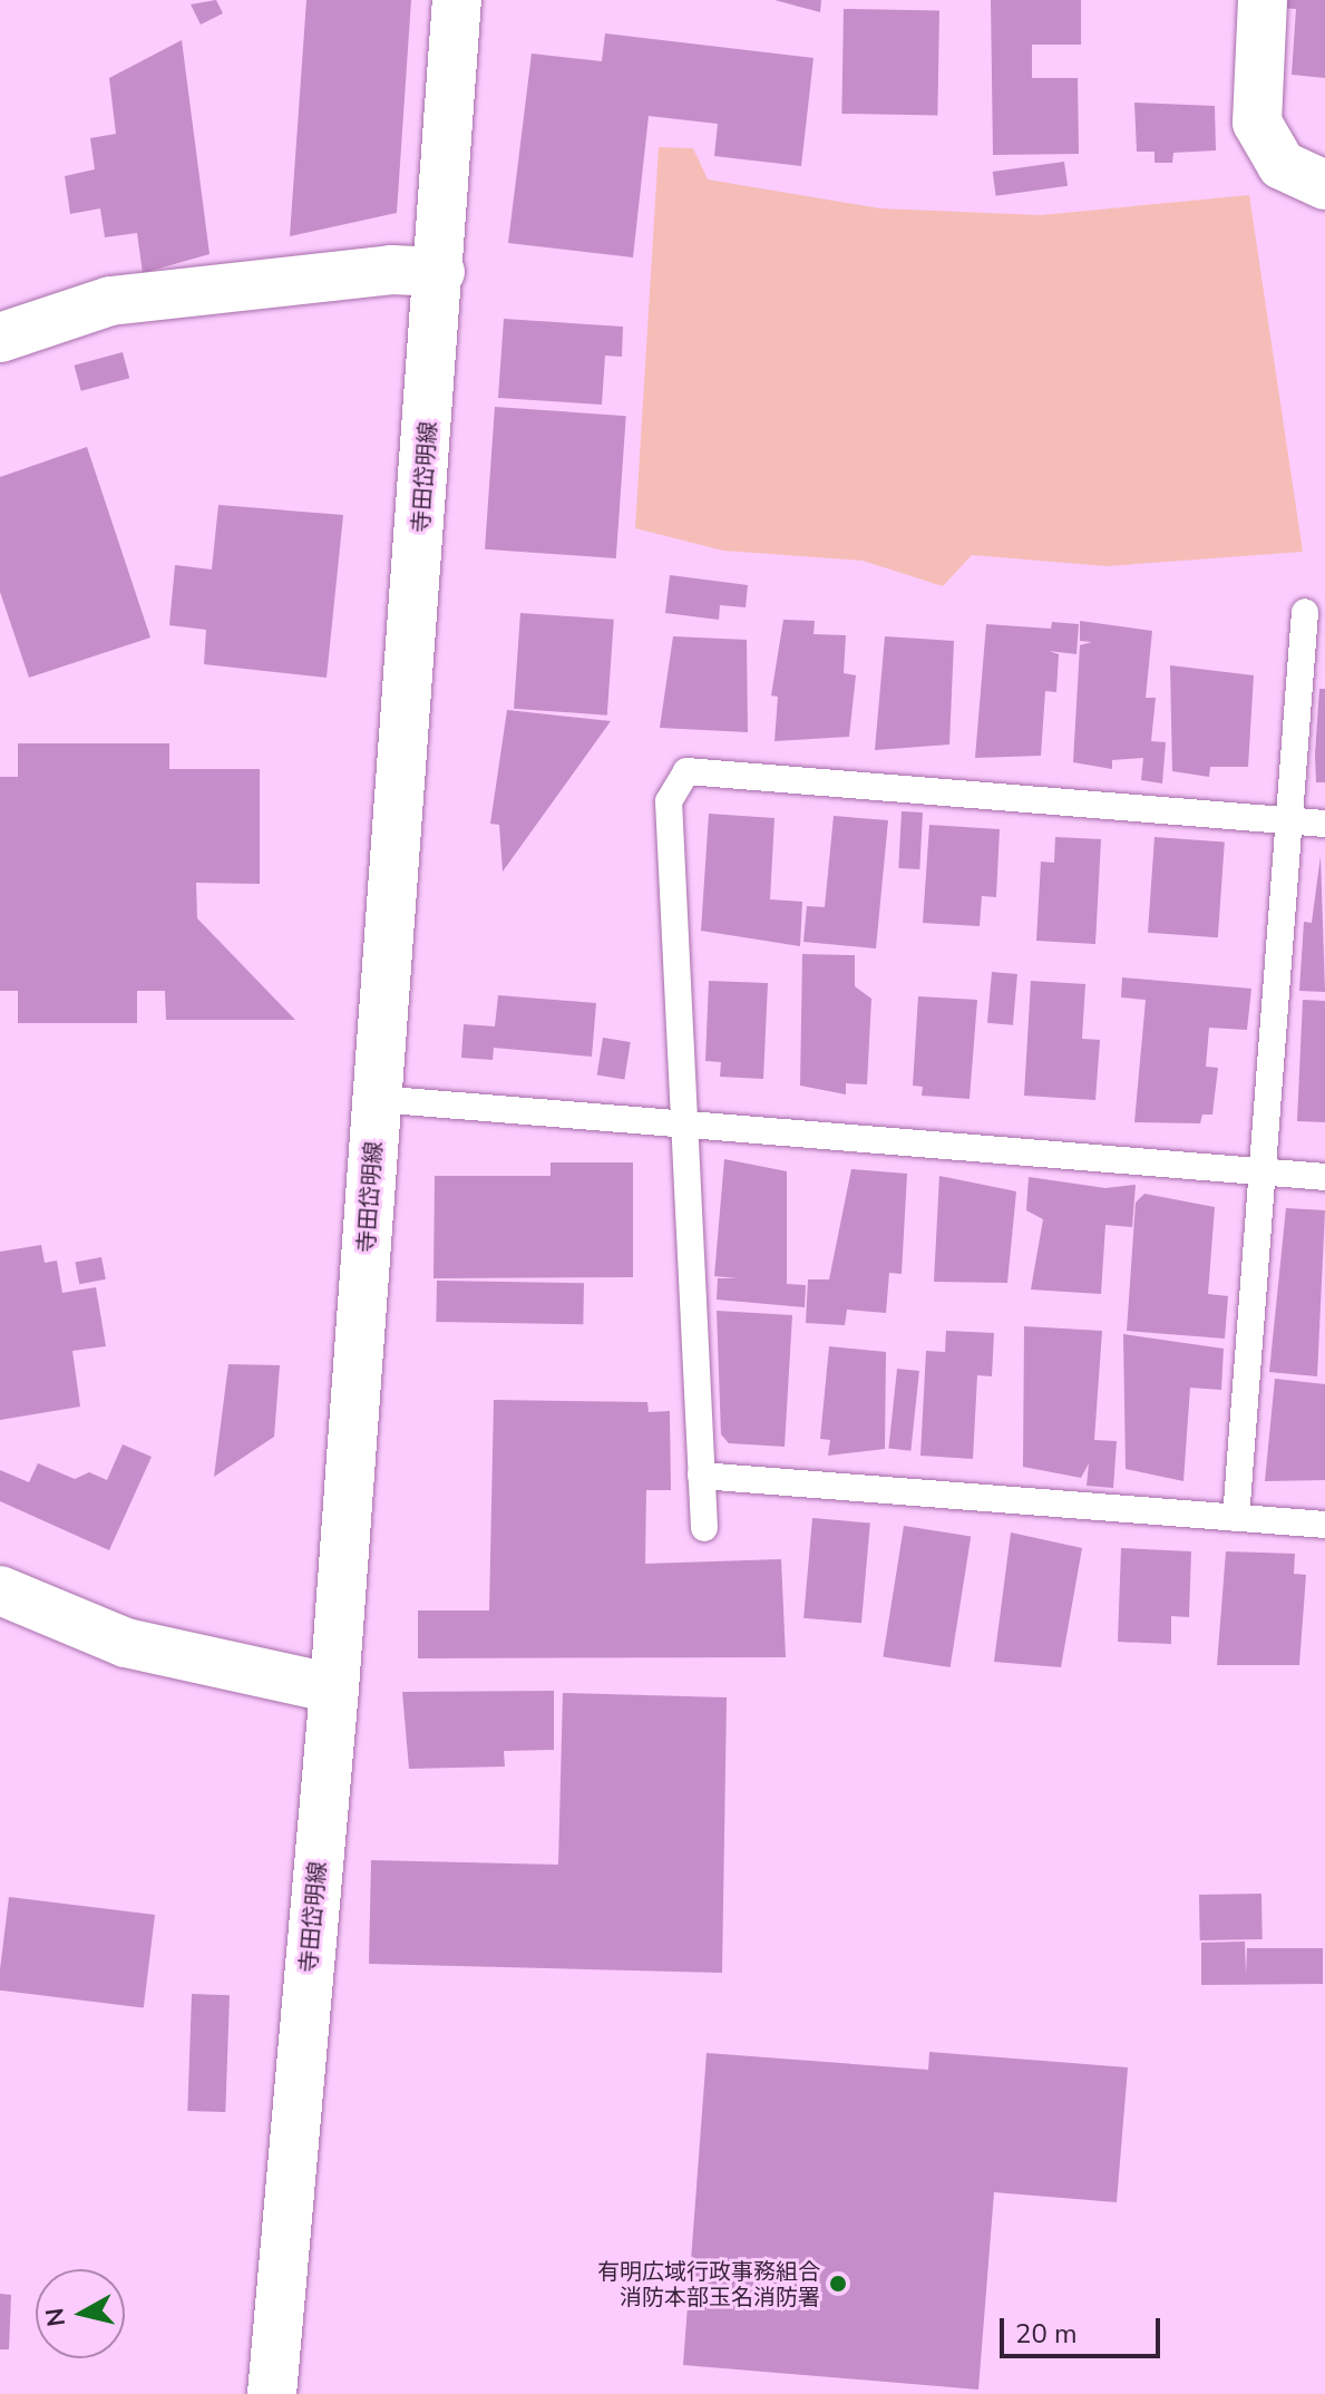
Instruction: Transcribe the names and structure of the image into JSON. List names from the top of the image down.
{
  "streets": {
    "main road": ["寺田岱明線"]
  },
  "places": ["有明広域行政事務組合 消防本部玉名消防署"],
  "scale_bar": "20 m",
  "north": "left"
}
